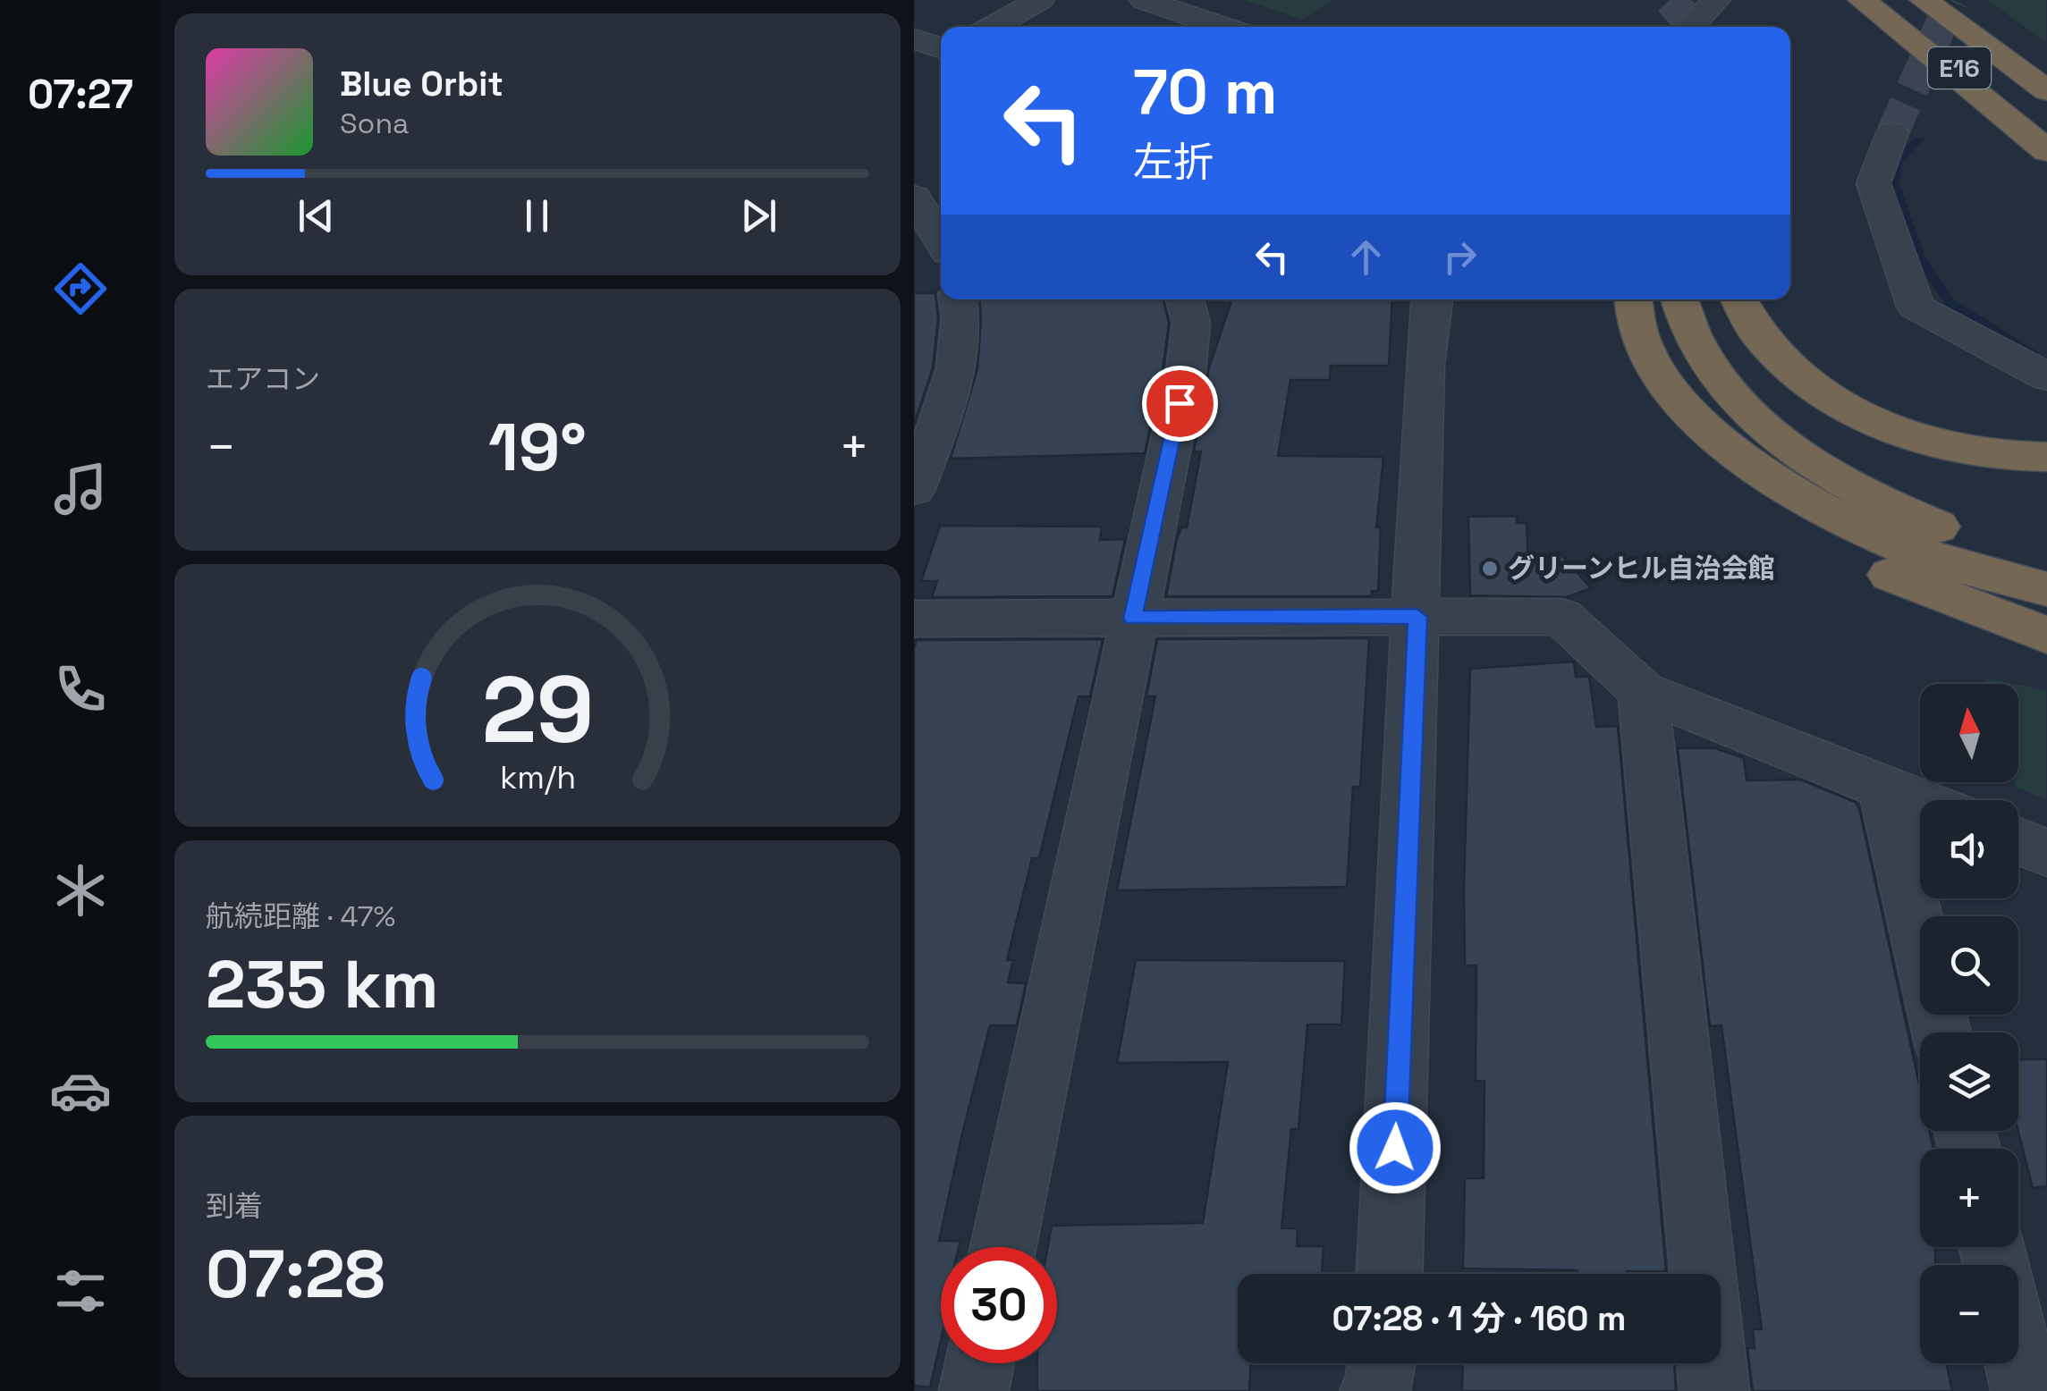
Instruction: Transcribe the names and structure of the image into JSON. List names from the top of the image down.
{
  "streets": {
    "highway": ["E16"]
  },
  "places": ["グリーンヒル自治会館"],
  "north": "top",
  "page": {
    "tabs": "07:27",
    "turn": ["70 m", "左折"],
    "song": ["Blue Orbit", "Sona"],
    "tile": [
      "エアコン",
      ["航続距離 · 47%", "235 km"],
      ["到着", "07:28"]
    ],
    "heat": ["−", "19°", "+"],
    "map_buttons": ["+", "−"],
    "limit": "30",
    "trip": "07:28 · 1 分 · 160 m",
    "gauge": ["29", "km/h"]
  }
}
